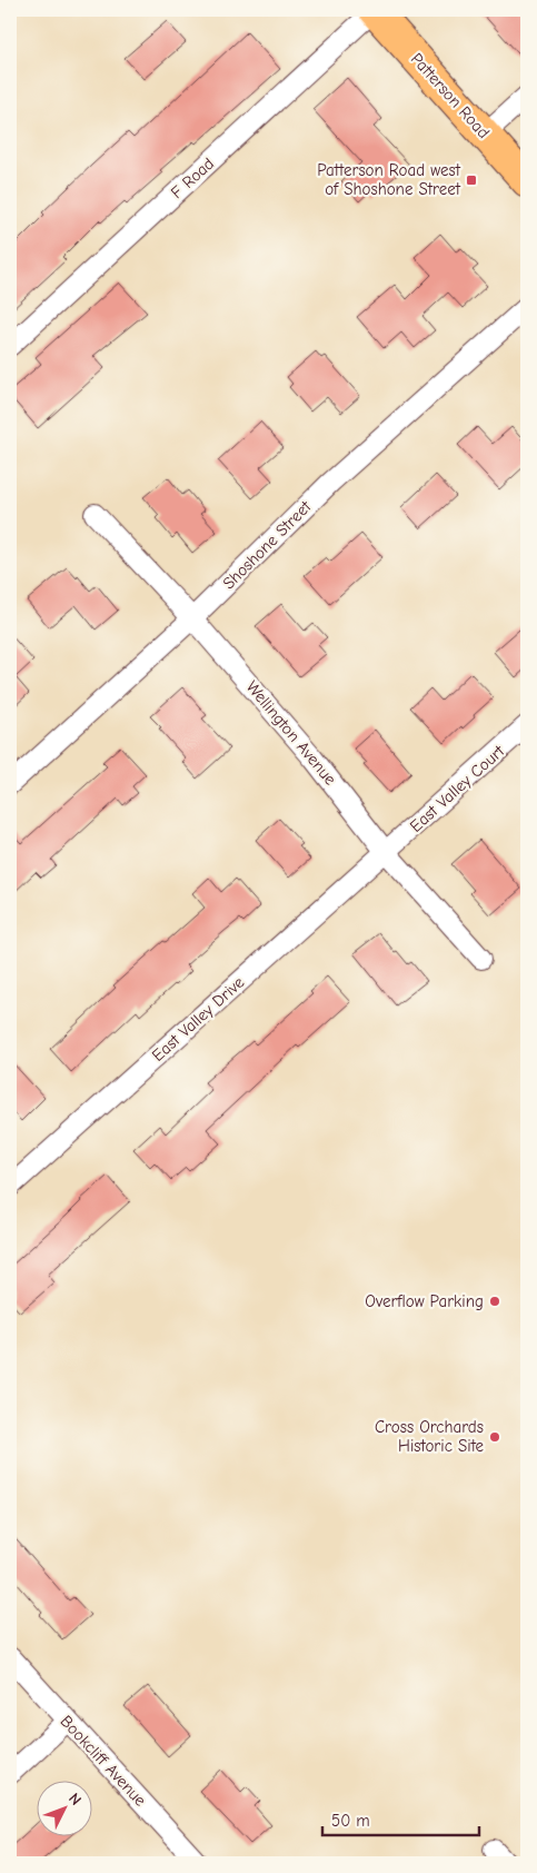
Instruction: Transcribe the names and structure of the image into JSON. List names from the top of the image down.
{
  "streets": {
    "main road": ["Patterson Road"],
    "street": [
      "F Road",
      "Shoshone Street",
      "Wellington Avenue",
      "East Valley Court",
      "East Valley Drive",
      "Bookcliff Avenue"
    ]
  },
  "crossings": [
    ["Patterson Road", "F Road"],
    ["Shoshone Street", "Wellington Avenue"],
    ["Wellington Avenue", "East Valley Court"],
    ["Wellington Avenue", "East Valley Drive"],
    ["East Valley Court", "East Valley Drive"]
  ],
  "places": {
    "transit": ["Patterson Road west of Shoshone Street"],
    "other": ["Overflow Parking", "Cross Orchards Historic Site"]
  },
  "scale_bar": "50 m",
  "north": "top right"
}
